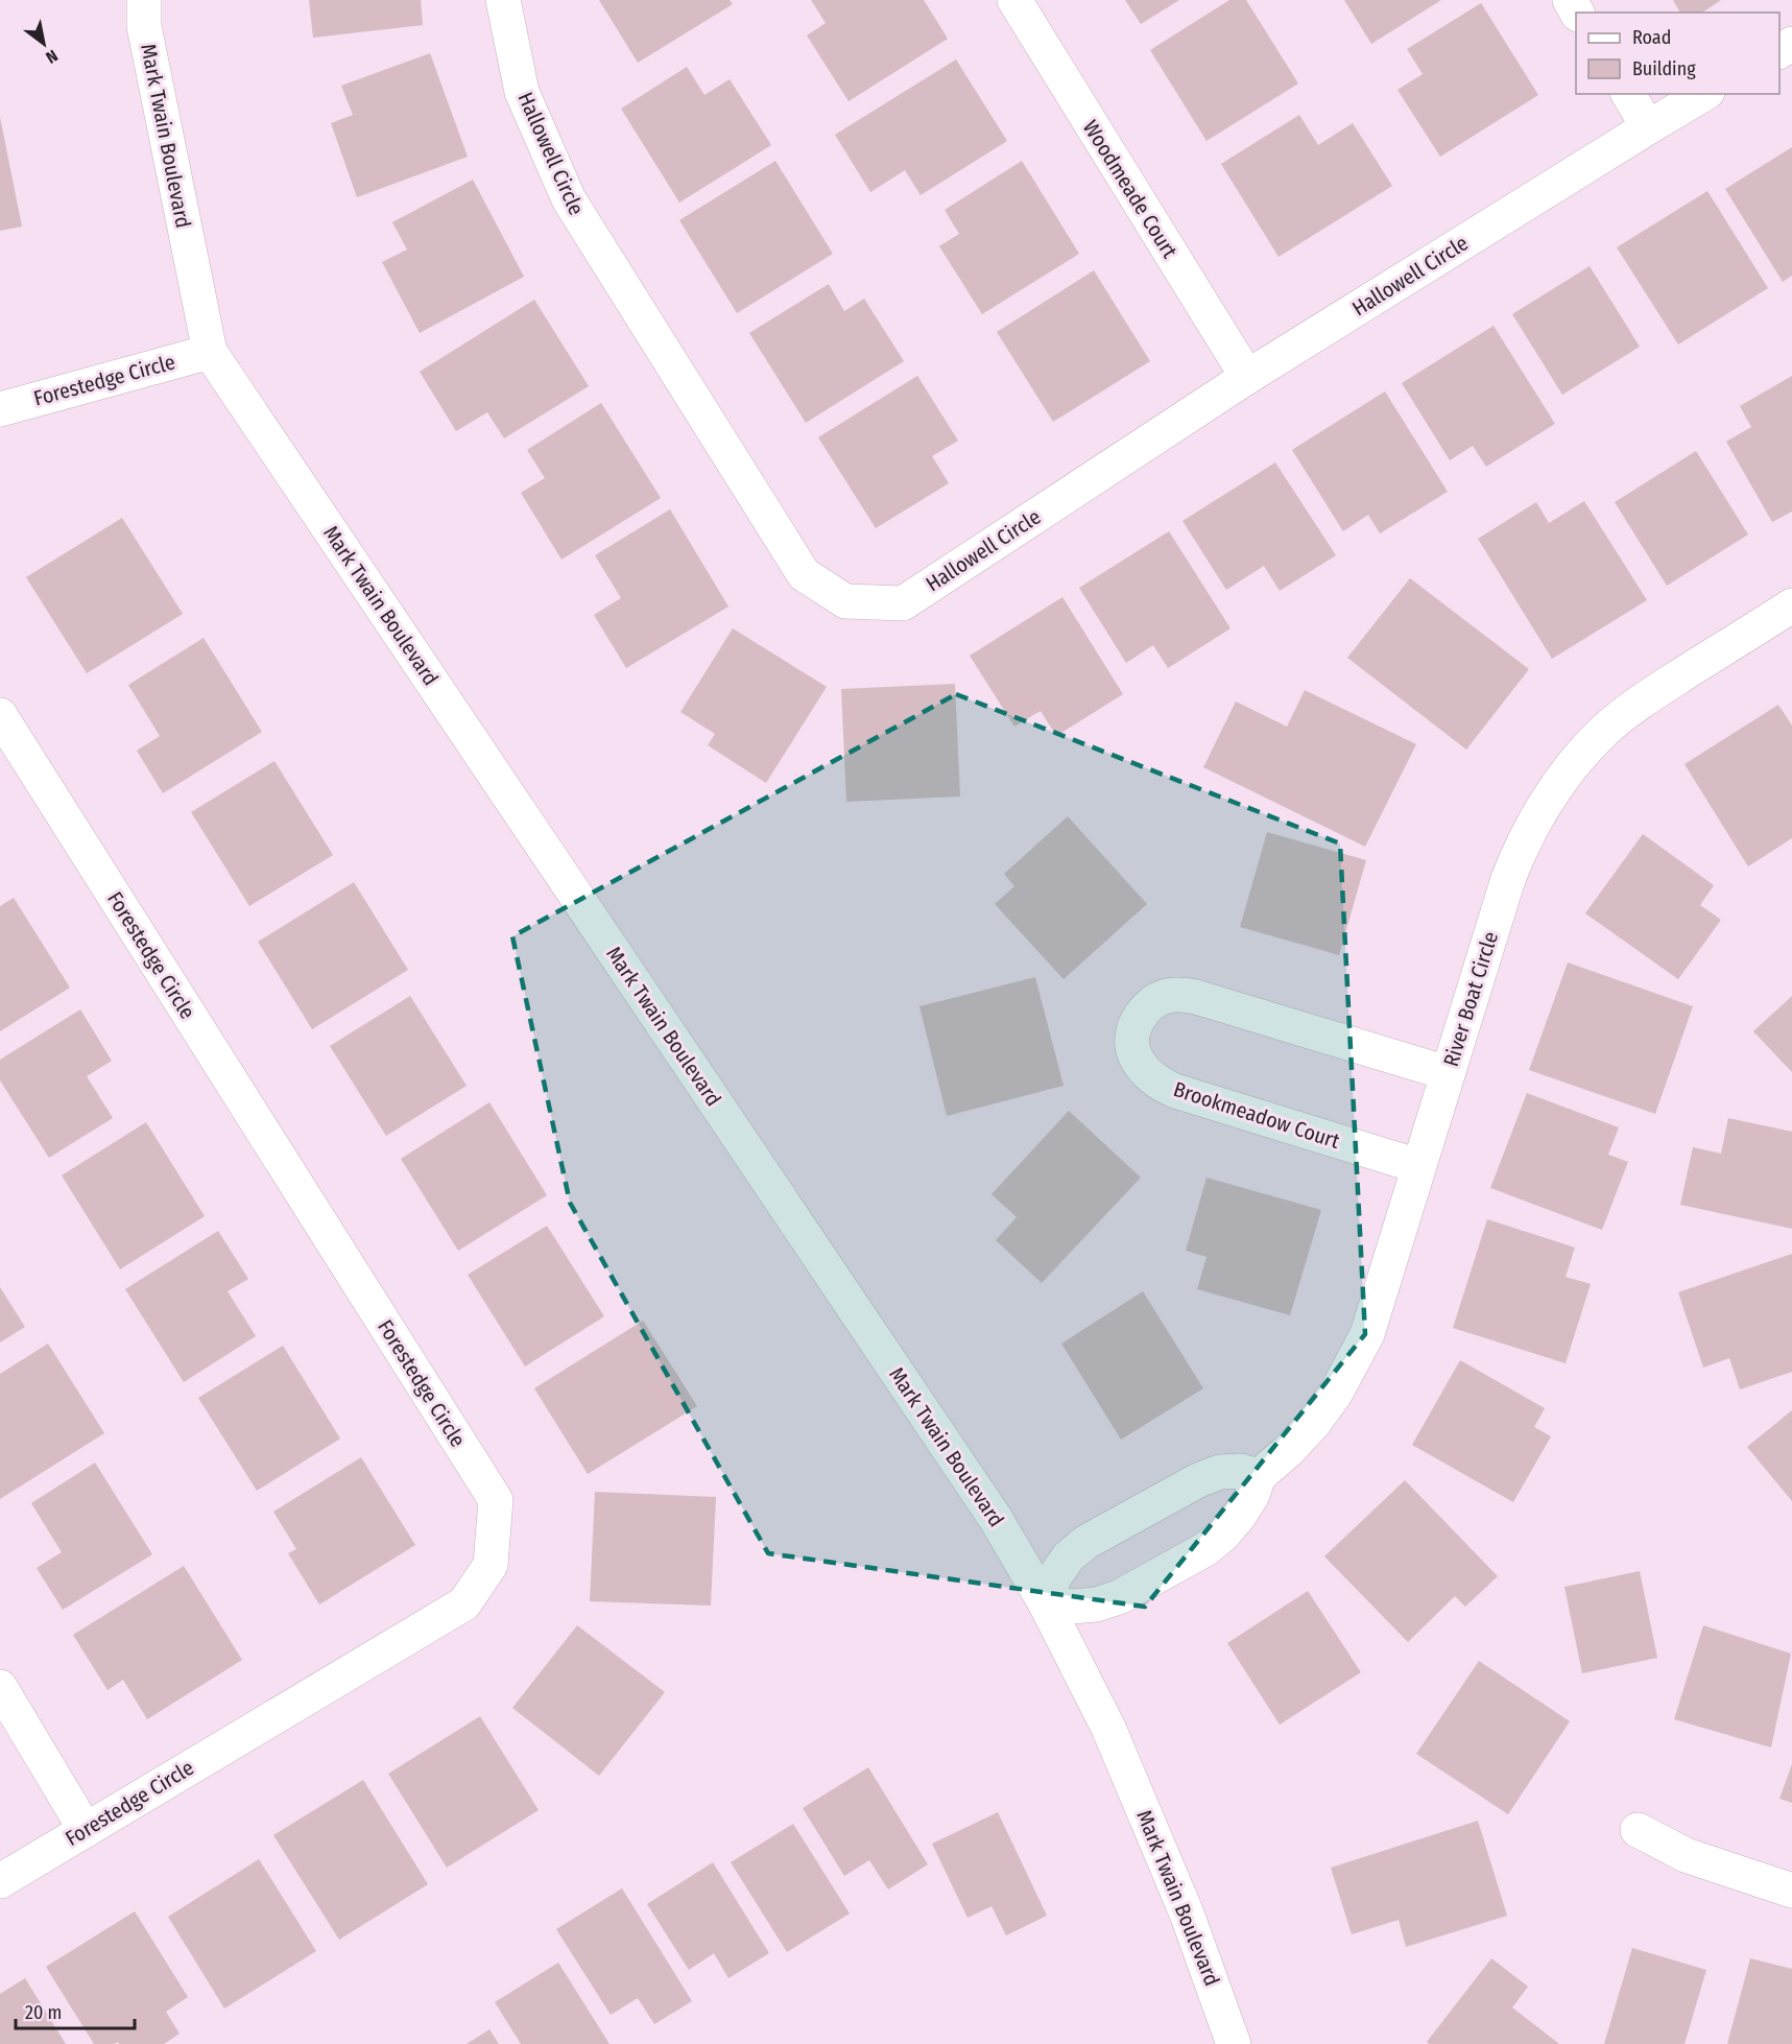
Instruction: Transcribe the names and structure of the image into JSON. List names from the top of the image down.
{
  "streets": {
    "street": [
      "Mark Twain Boulevard",
      "Hallowell Circle",
      "Woodmeade Court",
      "Forestedge Circle",
      "River Boat Circle",
      "Brookmeadow Court"
    ]
  },
  "crossings": [
    ["Mark Twain Boulevard", "Forestedge Circle"],
    ["Mark Twain Boulevard", "River Boat Circle"],
    ["Hallowell Circle", "Woodmeade Court"],
    ["River Boat Circle", "Brookmeadow Court"]
  ],
  "legend": ["Road", "Building"],
  "scale_bar": "20 m",
  "north": "bottom right"
}
